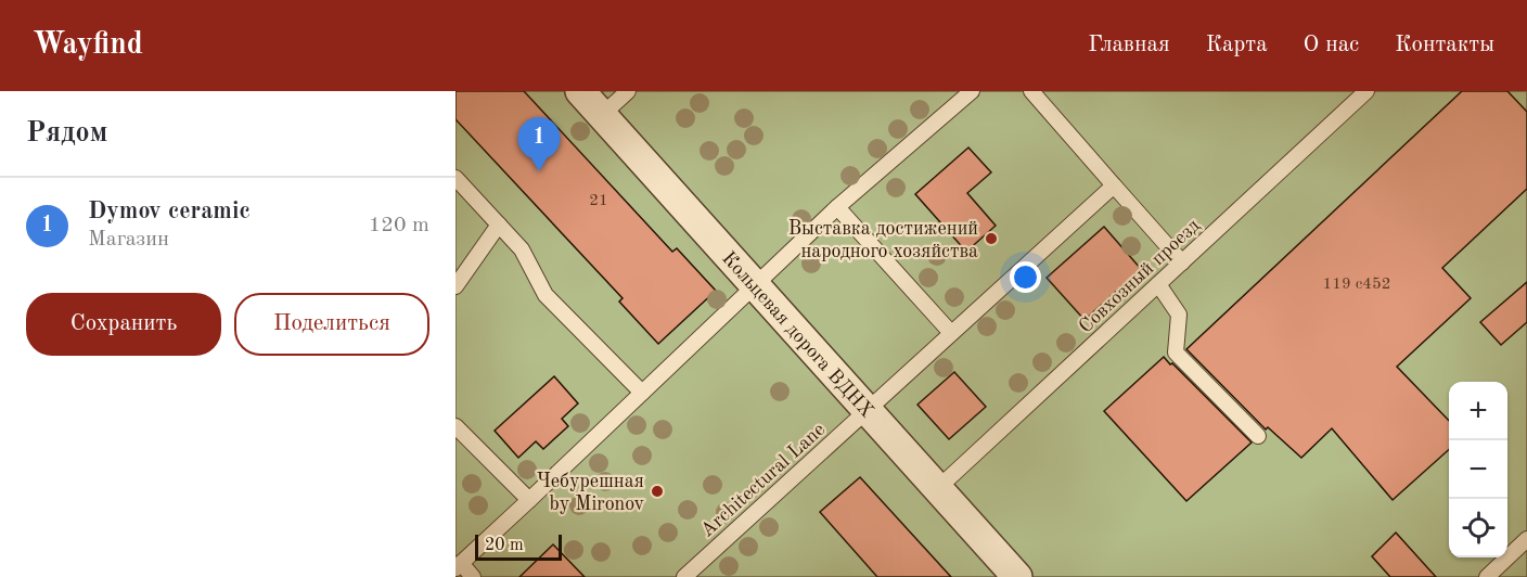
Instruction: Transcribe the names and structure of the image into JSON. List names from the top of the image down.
{
  "streets": {
    "street": ["Кольцевая дорога ВДНХ"],
    "lane": ["Совхозный проезд", "Architectural Lane"]
  },
  "crossings": [
    ["Совхозный проезд", "Кольцевая дорога ВДНХ"],
    ["Кольцевая дорога ВДНХ", "Architectural Lane"]
  ],
  "places": ["Выставка достижений народного хозяйства", "Чебурешная by Mironov"],
  "house_numbers": ["21", "119 с452"],
  "scale_bar": "20 m",
  "page": {
    "header": "Wayfind",
    "nav": [
      "Главная",
      "Карта",
      "О нас",
      "Контакты"
    ],
    "heading": "Рядом",
    "pins": "1",
    "list": [
      {
        "mark": "1",
        "name": "Dymov ceramic",
        "note": "Магазин",
        "value": "120 m"
      }
    ],
    "buttons": ["Сохранить", "Поделиться"],
    "map_buttons": ["+", "−"],
    "scale": "20 m"
  }
}
